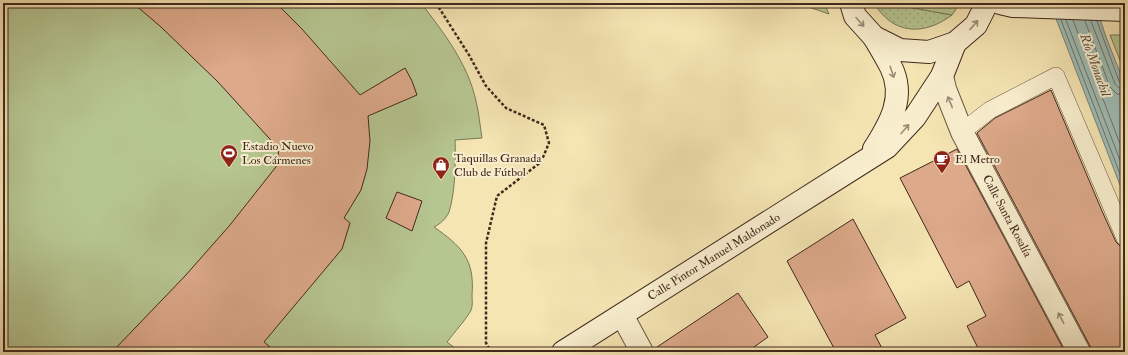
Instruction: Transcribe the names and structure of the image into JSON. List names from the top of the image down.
{
  "streets": {
    "main road": ["Calle Santa Rosalía", "Calle Pintor Manuel Maldonado"]
  },
  "crossings": [
    ["Calle Santa Rosalía", "Calle Pintor Manuel Maldonado"]
  ],
  "one_way": ["Calle Santa Rosalía"],
  "water": ["Río Monachil"],
  "places": {
    "sports": ["Estadio Nuevo Los Cármenes"],
    "cafe": ["El Metro"],
    "shop": ["Taquillas Granada Club de Fútbol"]
  }
}
